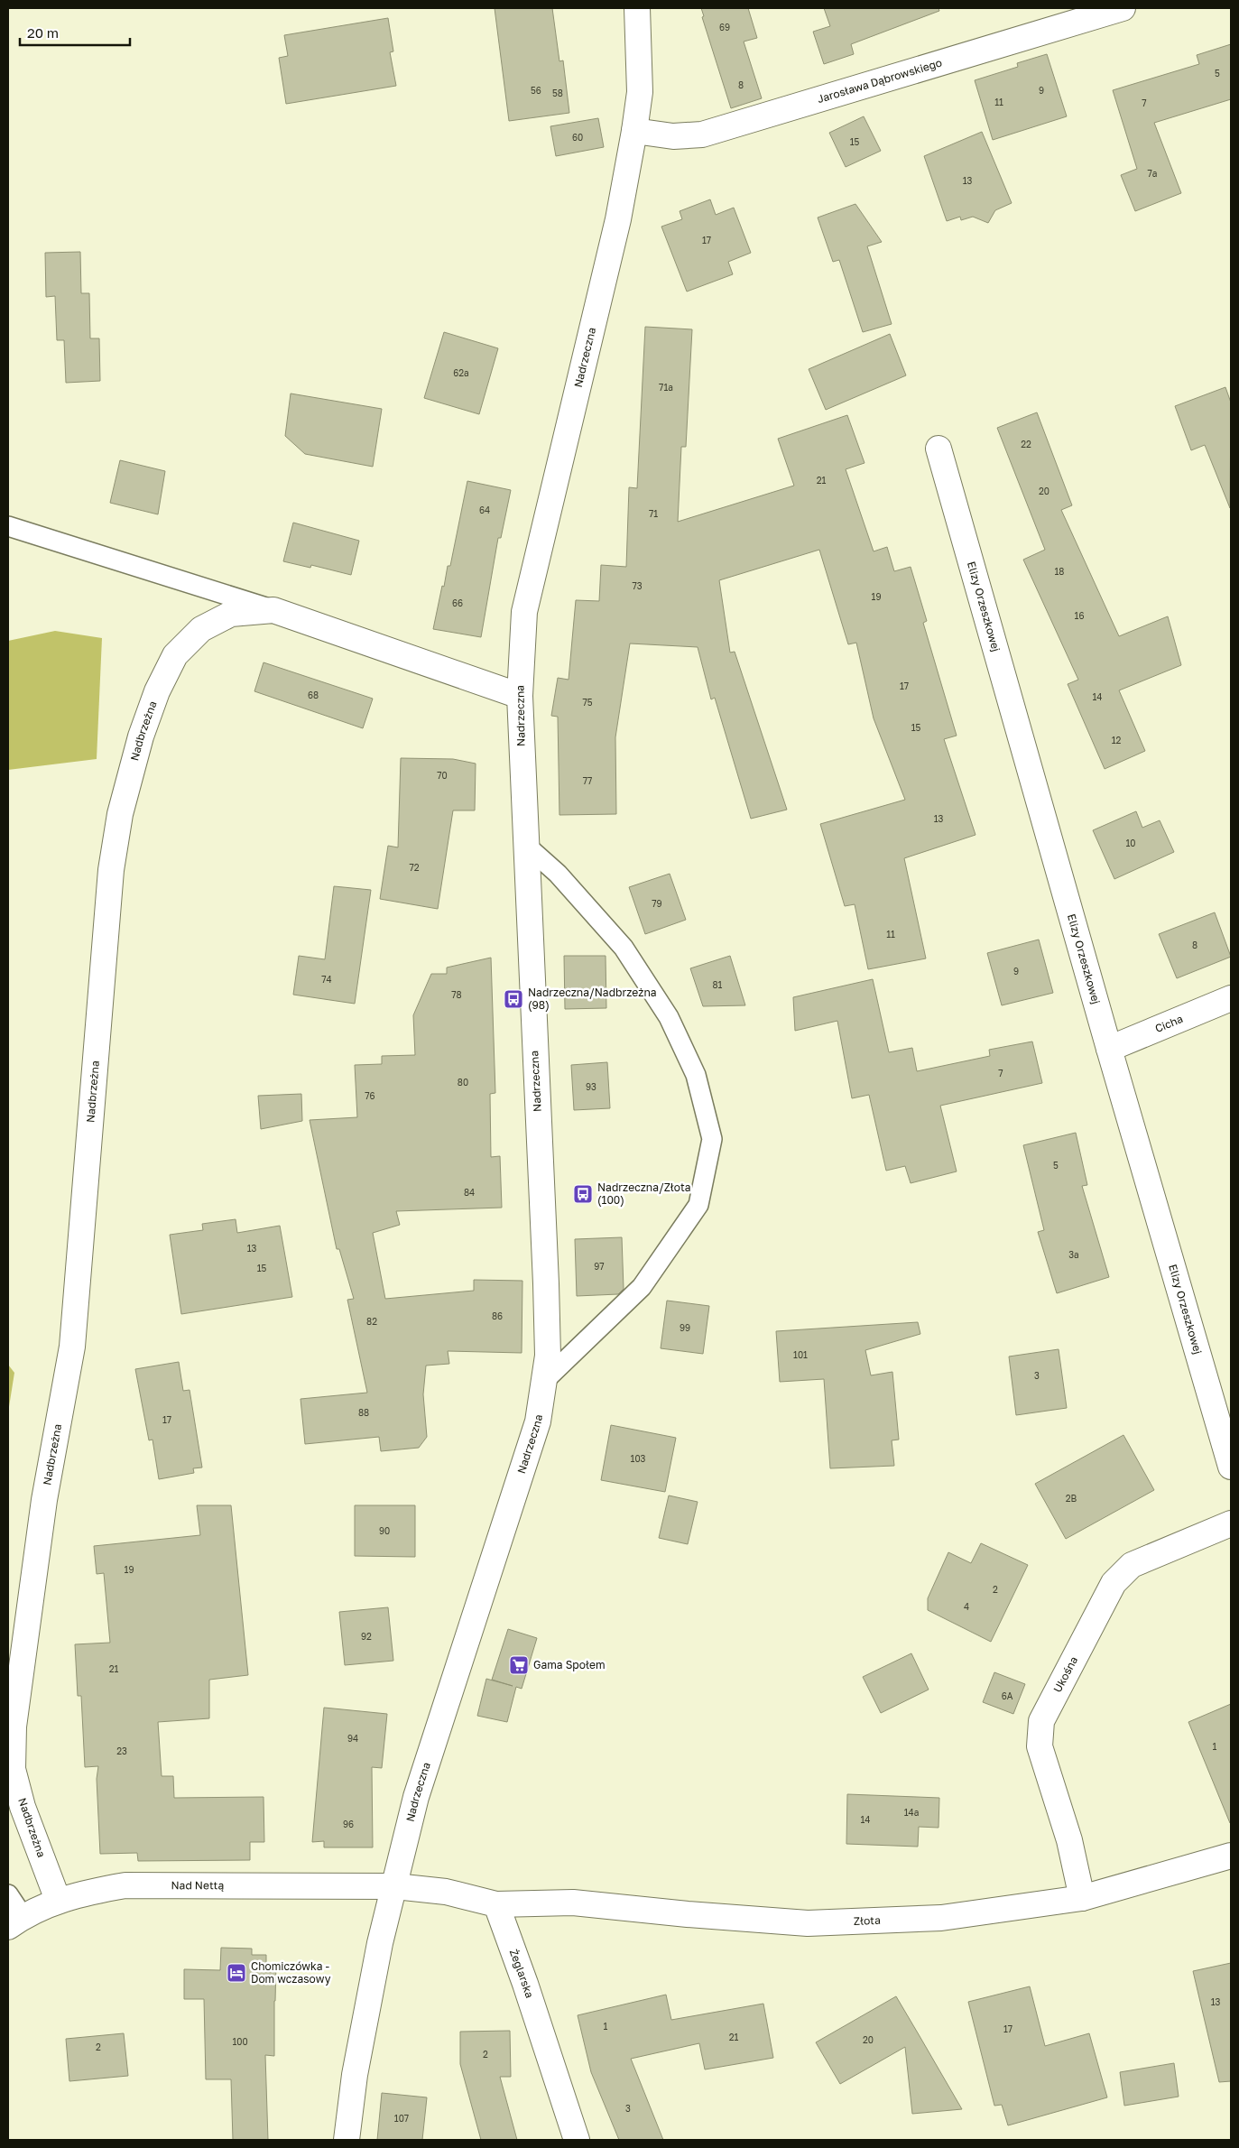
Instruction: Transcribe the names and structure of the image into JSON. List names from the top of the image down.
{
  "streets": {
    "street": [
      "Jarosława Dąbrowskiego",
      "Nadrzeczna",
      "Elizy Orzeszkowej",
      "Nadbrzeżna",
      "Cicha",
      "Ukośna",
      "Nad Nettą",
      "Złota",
      "Żeglarska"
    ]
  },
  "crossings": [
    ["Jarosława Dąbrowskiego", "Nadrzeczna"],
    ["Nadrzeczna", "Nadbrzeżna"],
    ["Nadrzeczna", "Nad Nettą"],
    ["Elizy Orzeszkowej", "Cicha"],
    ["Nadbrzeżna", "Nad Nettą"],
    ["Ukośna", "Złota"],
    ["Złota", "Żeglarska"]
  ],
  "places": {
    "bus stop": ["Nadrzeczna/Nadbrzeżna (98)", "Nadrzeczna/Złota (100)"],
    "supermarket": ["Gama Społem"],
    "hotel": ["Chomiczówka - Dom wczasowy"]
  },
  "house_numbers": [
    "69",
    "5",
    "8",
    "56",
    "9",
    "58",
    "11",
    "7",
    "60",
    "15",
    "7a",
    "13",
    "17",
    "62a",
    "71a",
    "22",
    "21",
    "20",
    "64",
    "71",
    "18",
    "73",
    "19",
    "66",
    "16",
    "17",
    "68",
    "14",
    "75",
    "15",
    "12",
    "70",
    "77",
    "13",
    "10",
    "72",
    "79",
    "11",
    "8",
    "9",
    "74",
    "81",
    "78",
    "7",
    "80",
    "93",
    "76",
    "5",
    "84",
    "13",
    "3a",
    "97",
    "15",
    "86",
    "82",
    "99",
    "101",
    "3",
    "88",
    "17",
    "103",
    "2B",
    "90",
    "19",
    "2",
    "4",
    "92",
    "21",
    "6A",
    "94",
    "1",
    "23",
    "14a",
    "14",
    "96",
    "13",
    "1",
    "17",
    "21",
    "20",
    "100",
    "2",
    "2",
    "3",
    "107"
  ],
  "scale_bar": "20 m"
}
